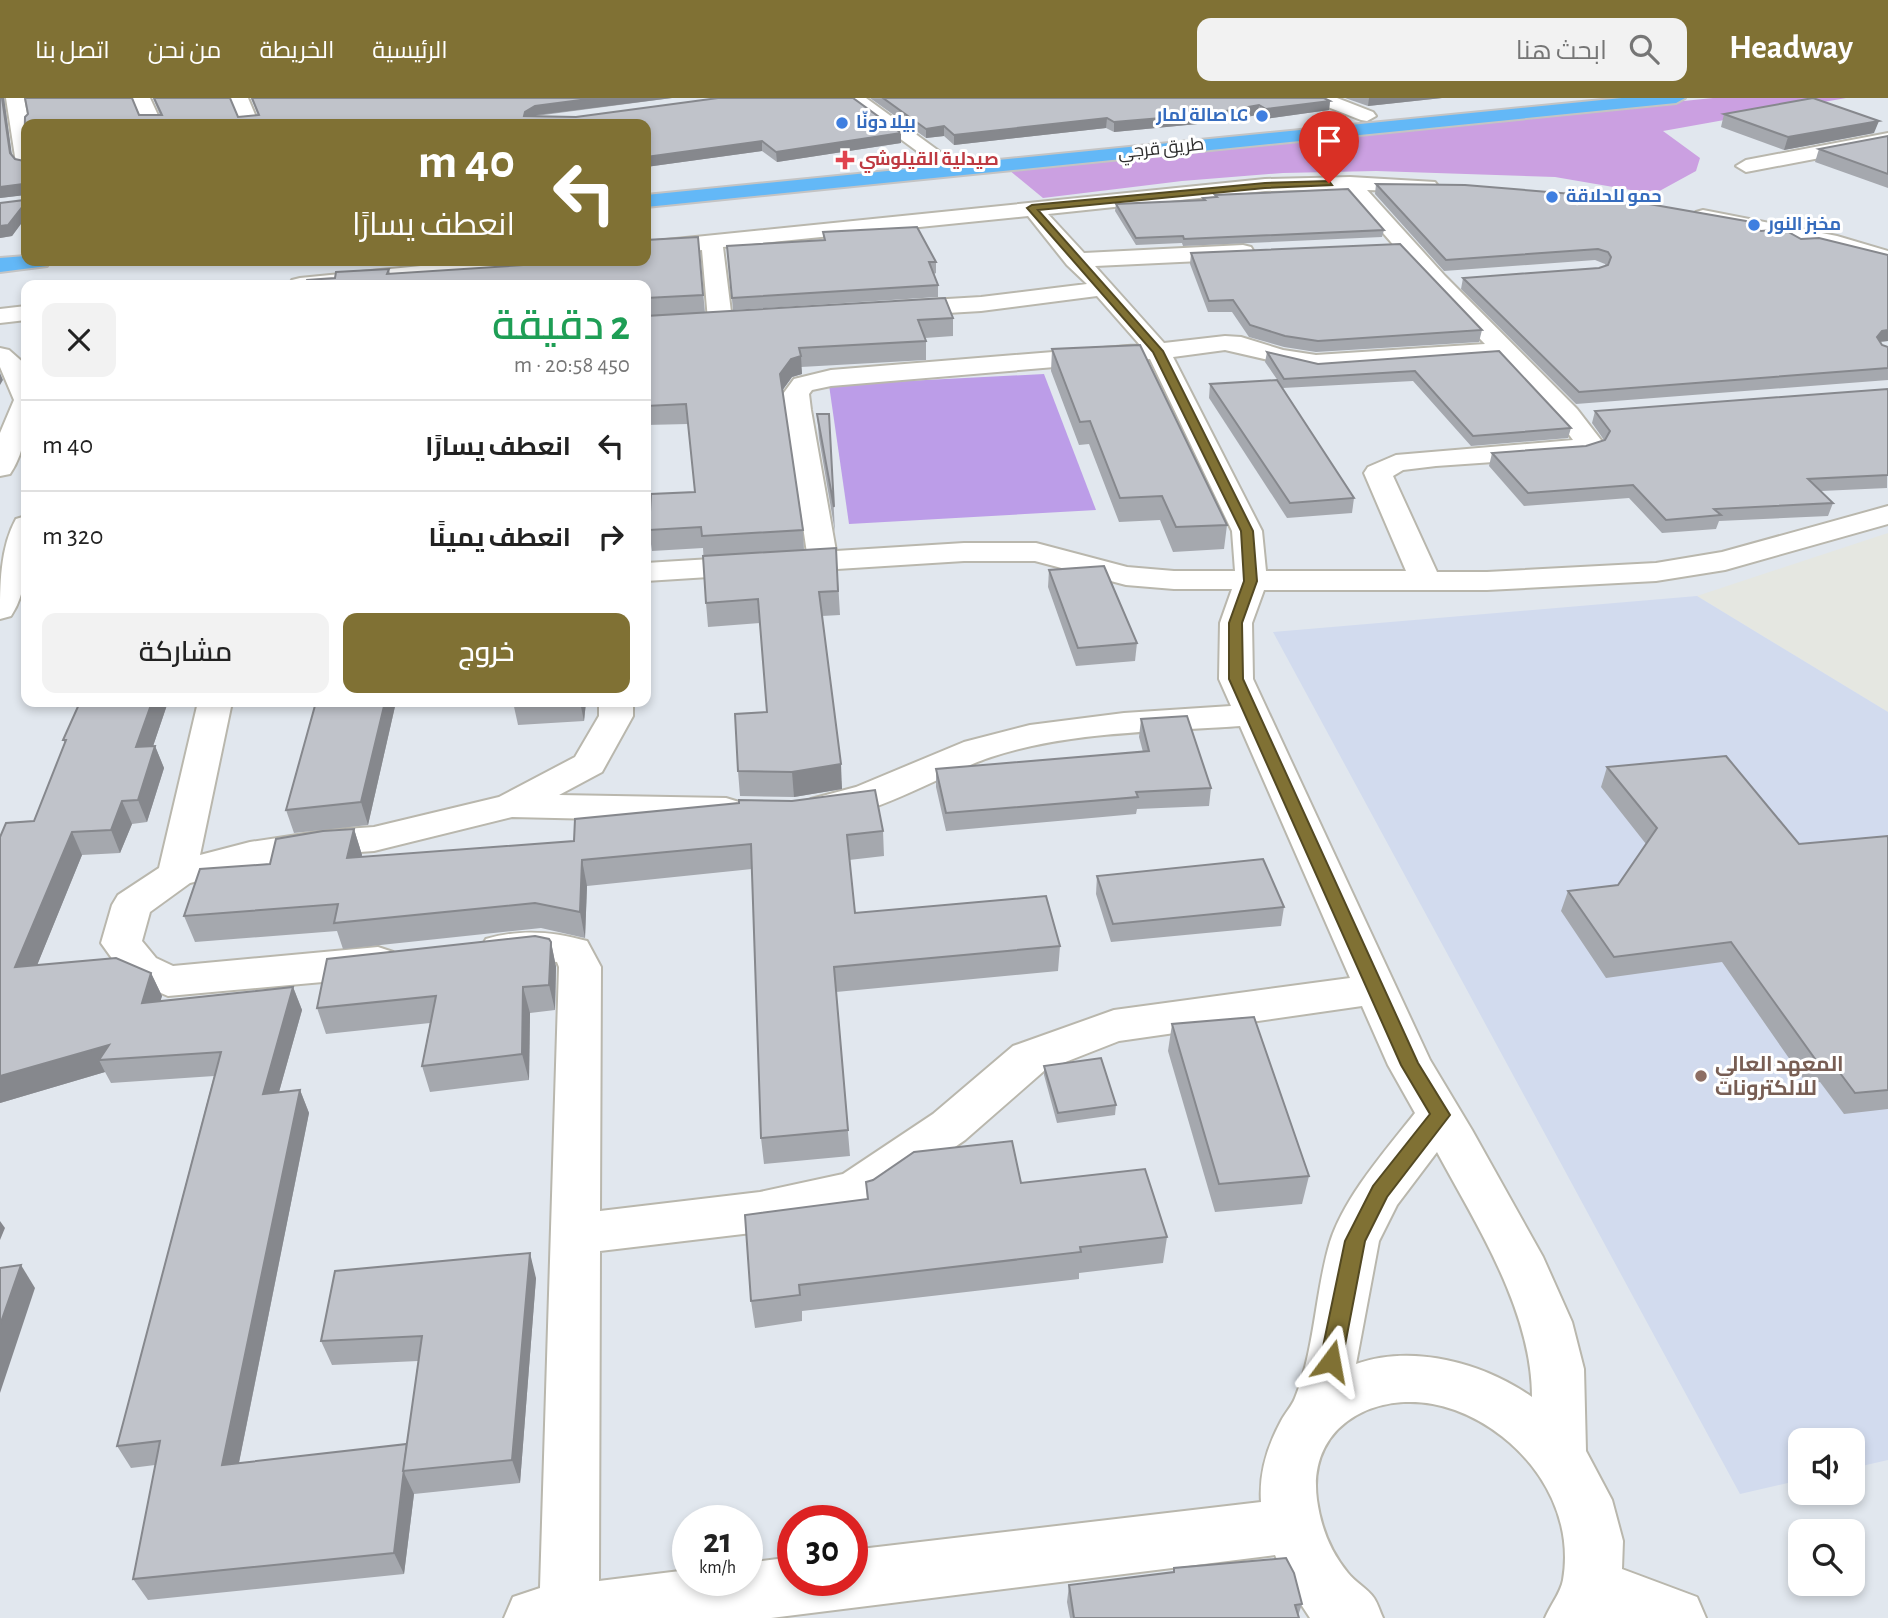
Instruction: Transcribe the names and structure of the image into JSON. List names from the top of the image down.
{
  "streets": {
    "highway": ["طريق قرجي"]
  },
  "places": {
    "other": [
      "صالة لمار LG",
      "بيلا دونّا",
      "حمو للحلاقة",
      "مخبز النور",
      "المعهد العالي للالكترونات"
    ],
    "health": ["صيدلية القيلوشي"]
  },
  "page": {
    "header": "Headway",
    "search": "ابحث هنا",
    "nav": [
      "الرئيسية",
      "الخريطة",
      "من نحن",
      "اتصل بنا"
    ],
    "turn": ["40 m", "انعطف يسارًا"],
    "heading": ["2 دقيقة", "450 m · 20:58"],
    "list": [
      {
        "name": "انعطف يسارًا",
        "value": "40 m"
      },
      {
        "name": "انعطف يمينًا",
        "value": "320 m"
      }
    ],
    "buttons": ["خروج", "مشاركة"],
    "speed": "21 km/h",
    "limit": "30"
  }
}
